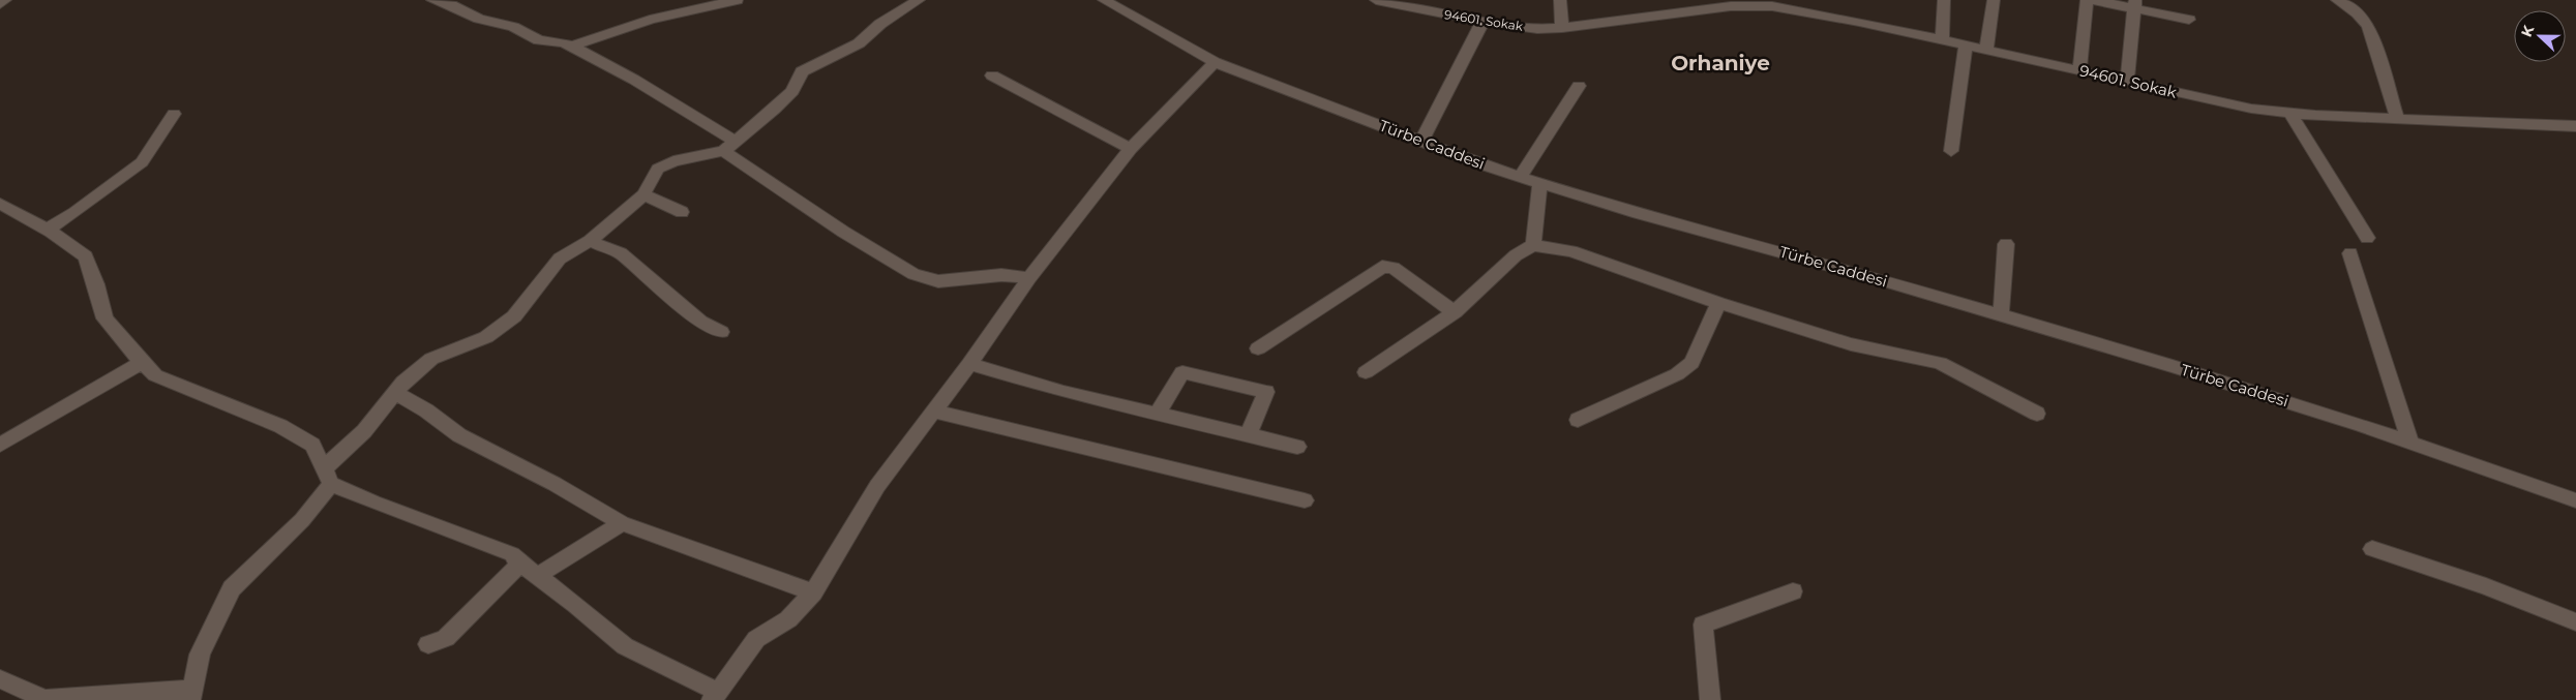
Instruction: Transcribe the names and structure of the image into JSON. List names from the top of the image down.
{
  "streets": {
    "street": ["94601. Sokak", "Türbe Caddesi"]
  },
  "districts": ["Orhaniye"],
  "north": "left"
}
